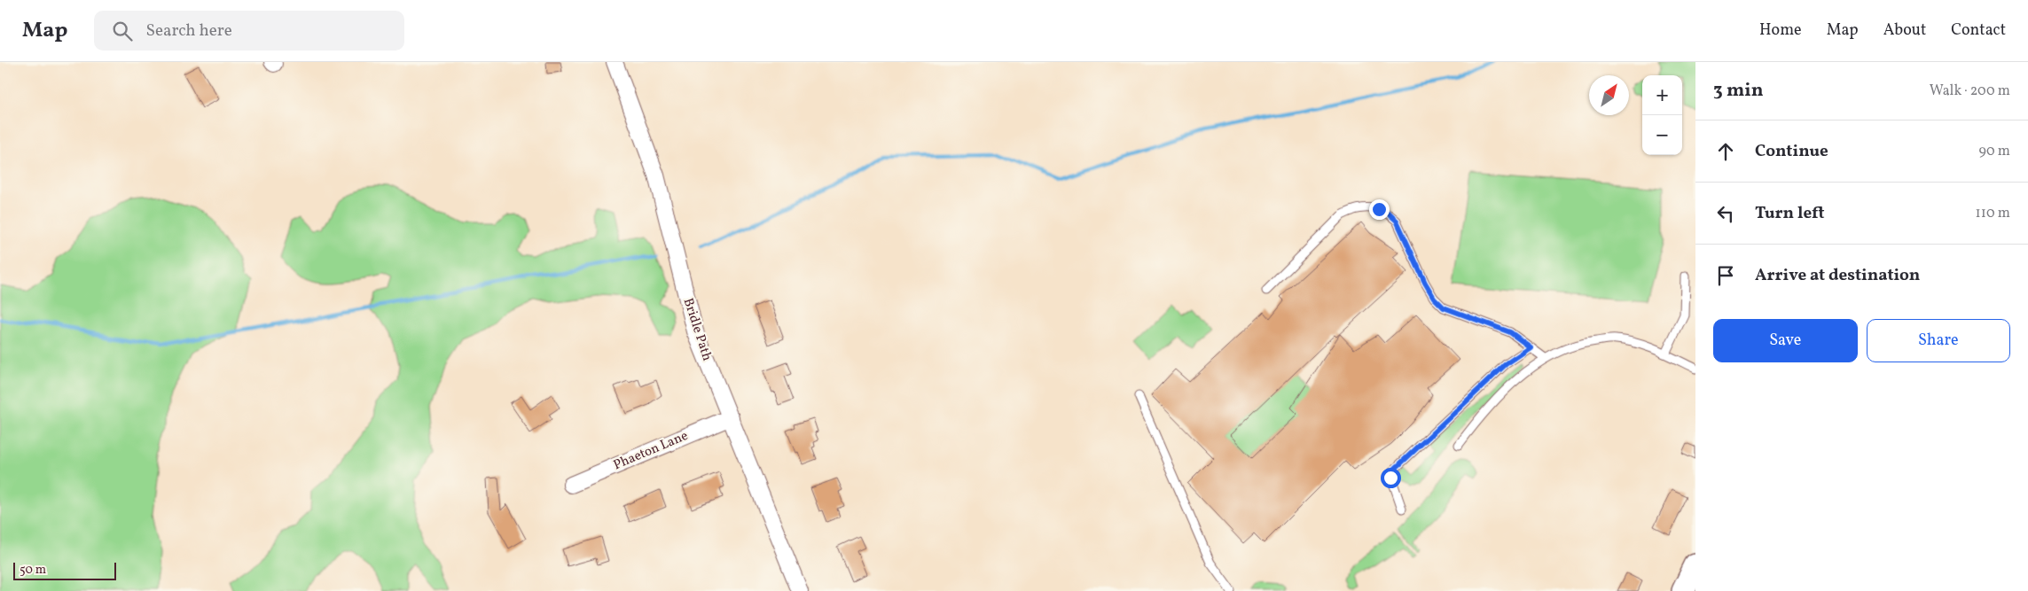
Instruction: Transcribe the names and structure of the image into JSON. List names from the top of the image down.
{
  "streets": {
    "street": ["Bridle Path", "Phaeton Lane"]
  },
  "crossings": [
    ["Bridle Path", "Phaeton Lane"]
  ],
  "scale_bar": "50 m",
  "north": "top right",
  "page": {
    "header": "Map",
    "search": "Search here",
    "nav": [
      "Home",
      "Map",
      "About",
      "Contact"
    ],
    "heading": ["3 min", "Walk · 200 m"],
    "map_buttons": ["+", "−"],
    "list": [
      ["Continue", "90 m"],
      ["Turn left", "110 m"],
      "Arrive at destination"
    ],
    "buttons": ["Save", "Share"],
    "scale": "50 m"
  }
}
